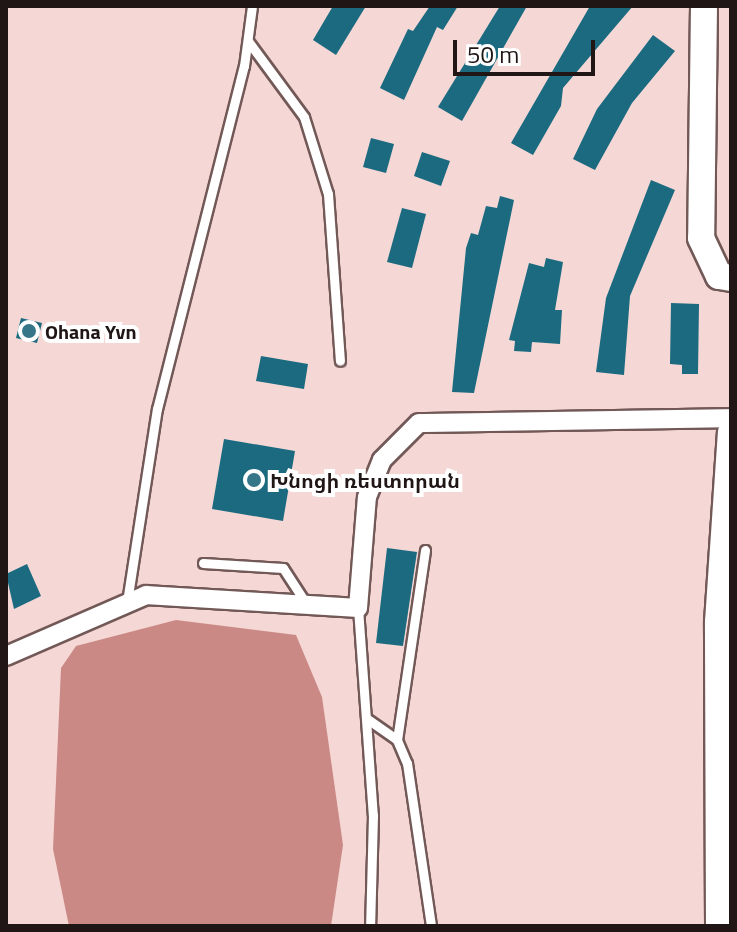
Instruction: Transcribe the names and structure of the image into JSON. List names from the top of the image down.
{
  "places": ["Ohana Yvn", "Խնոցի ռեստորան"],
  "scale_bar": "50 m"
}
